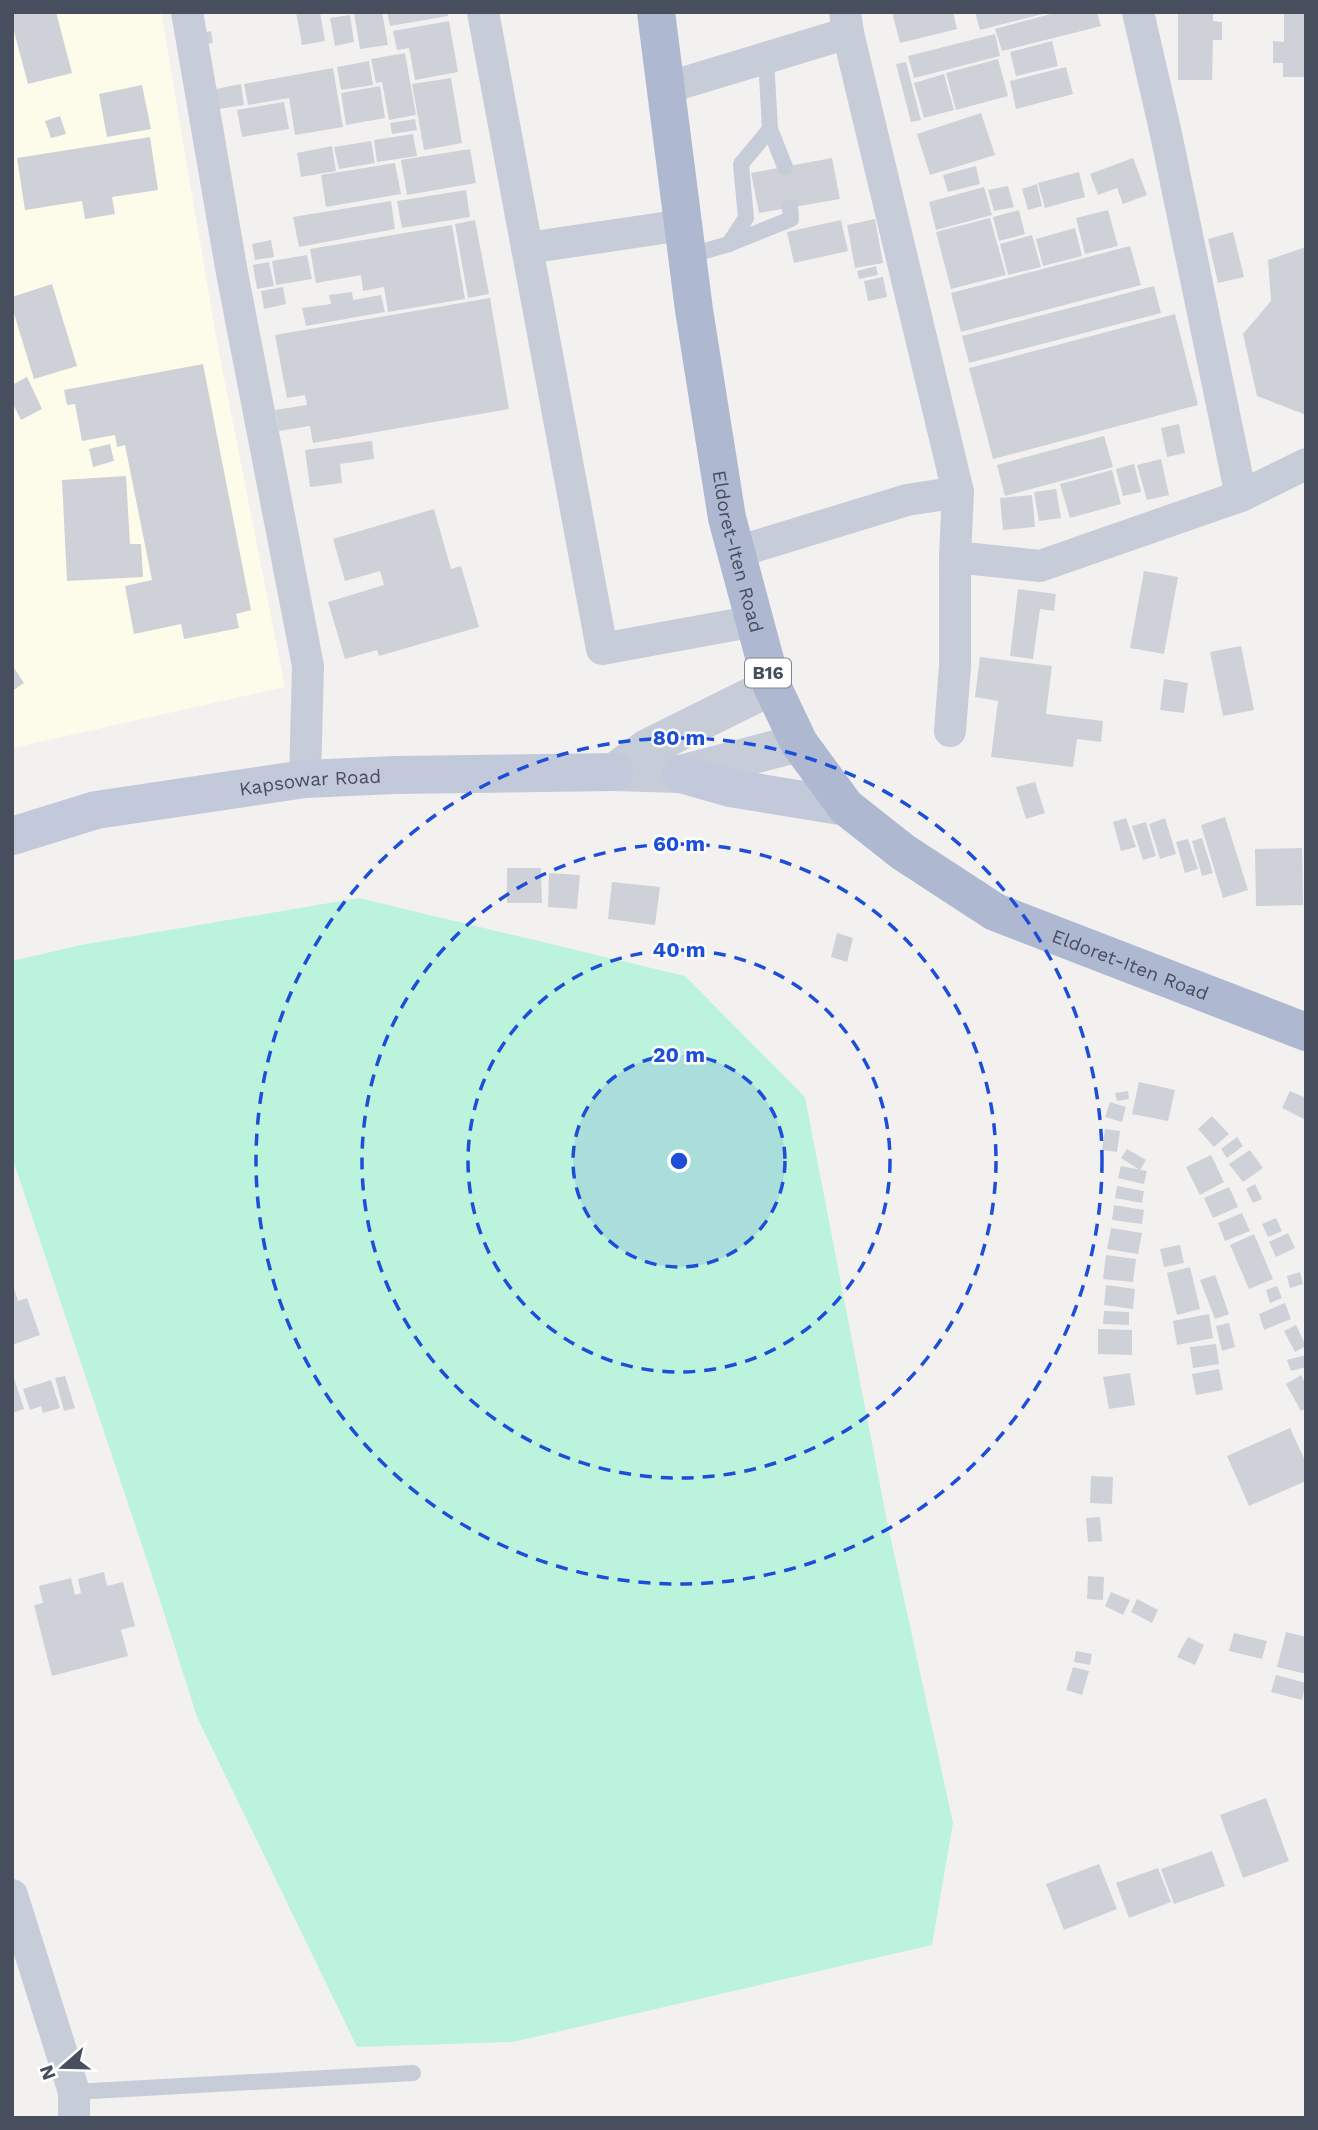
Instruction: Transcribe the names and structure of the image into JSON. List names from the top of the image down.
{
  "streets": {
    "main road": ["Eldoret-Iten Road", "B16", "Kapsowar Road"]
  },
  "crossings": [
    ["Eldoret-Iten Road", "Kapsowar Road"]
  ],
  "north": "left",
  "rings": [
    "80 m",
    "60 m",
    "40 m",
    "20 m"
  ]
}
